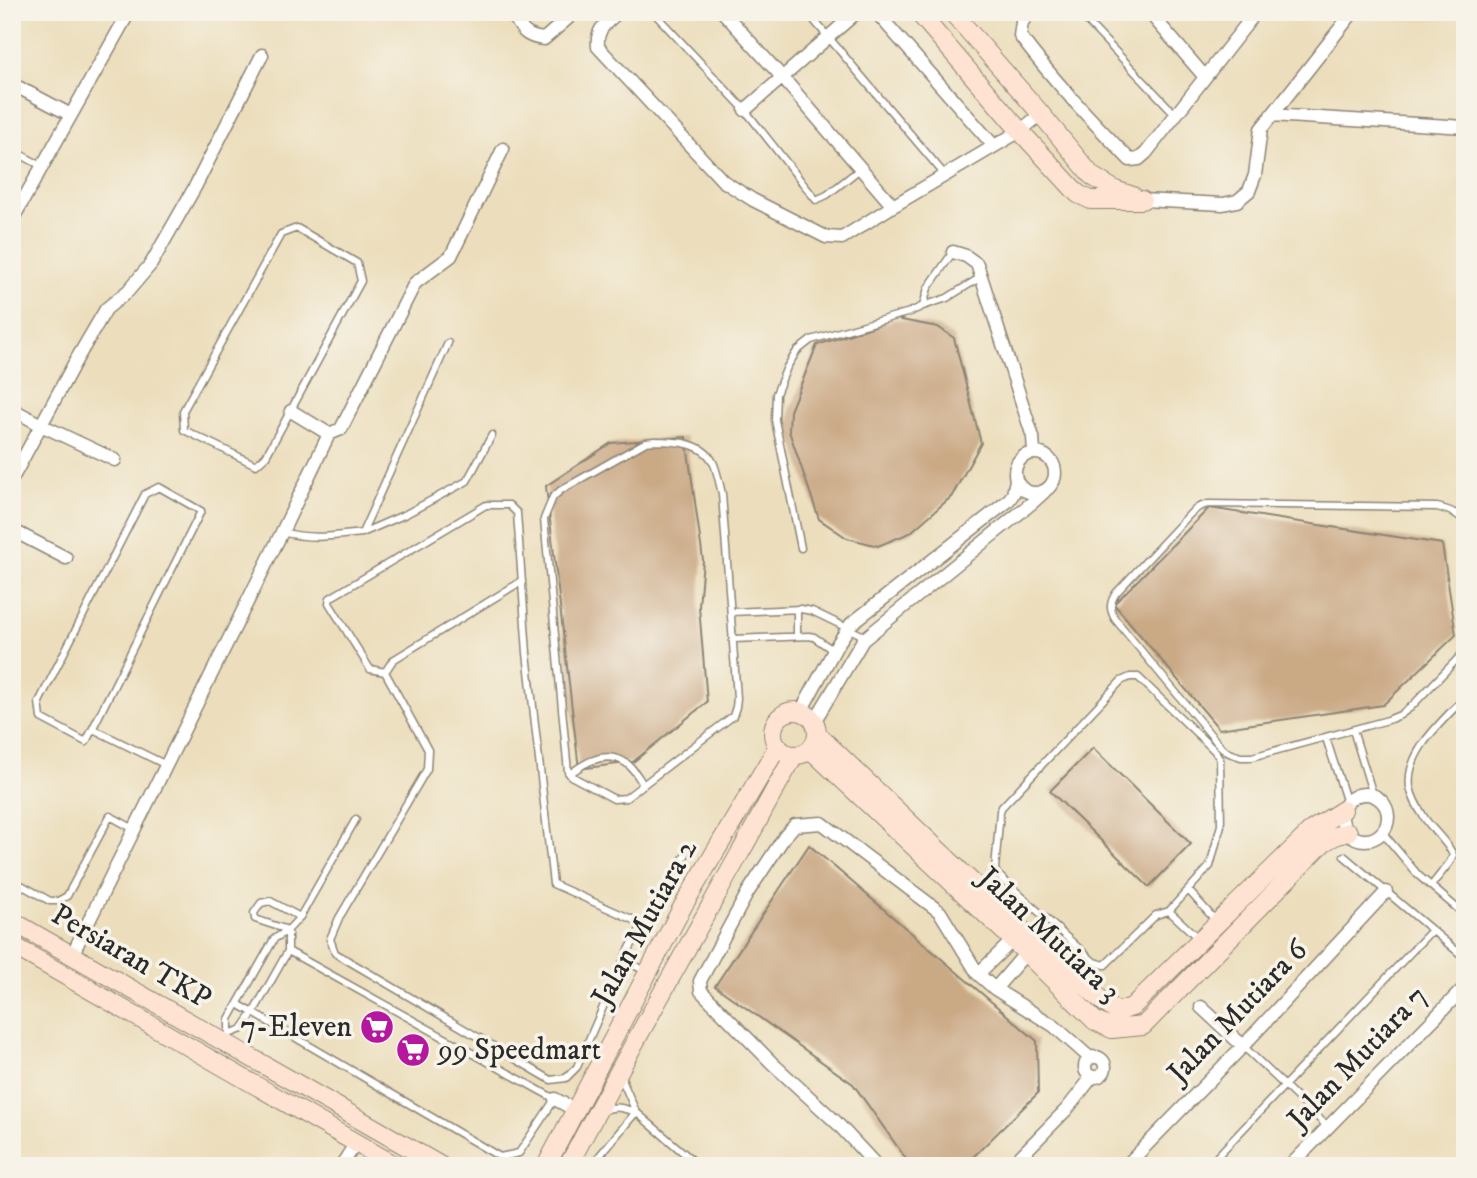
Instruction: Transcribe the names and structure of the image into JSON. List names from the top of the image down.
{
  "streets": {
    "street": [
      "Jalan Mutiara 2",
      "Jalan Mutiara 3",
      "Persiaran TKP",
      "Jalan Mutiara 6",
      "Jalan Mutiara 7"
    ]
  },
  "crossings": [
    ["Jalan Mutiara 2", "Jalan Mutiara 3"]
  ],
  "places": {
    "supermarket": ["7-Eleven", "99 Speedmart"]
  }
}
